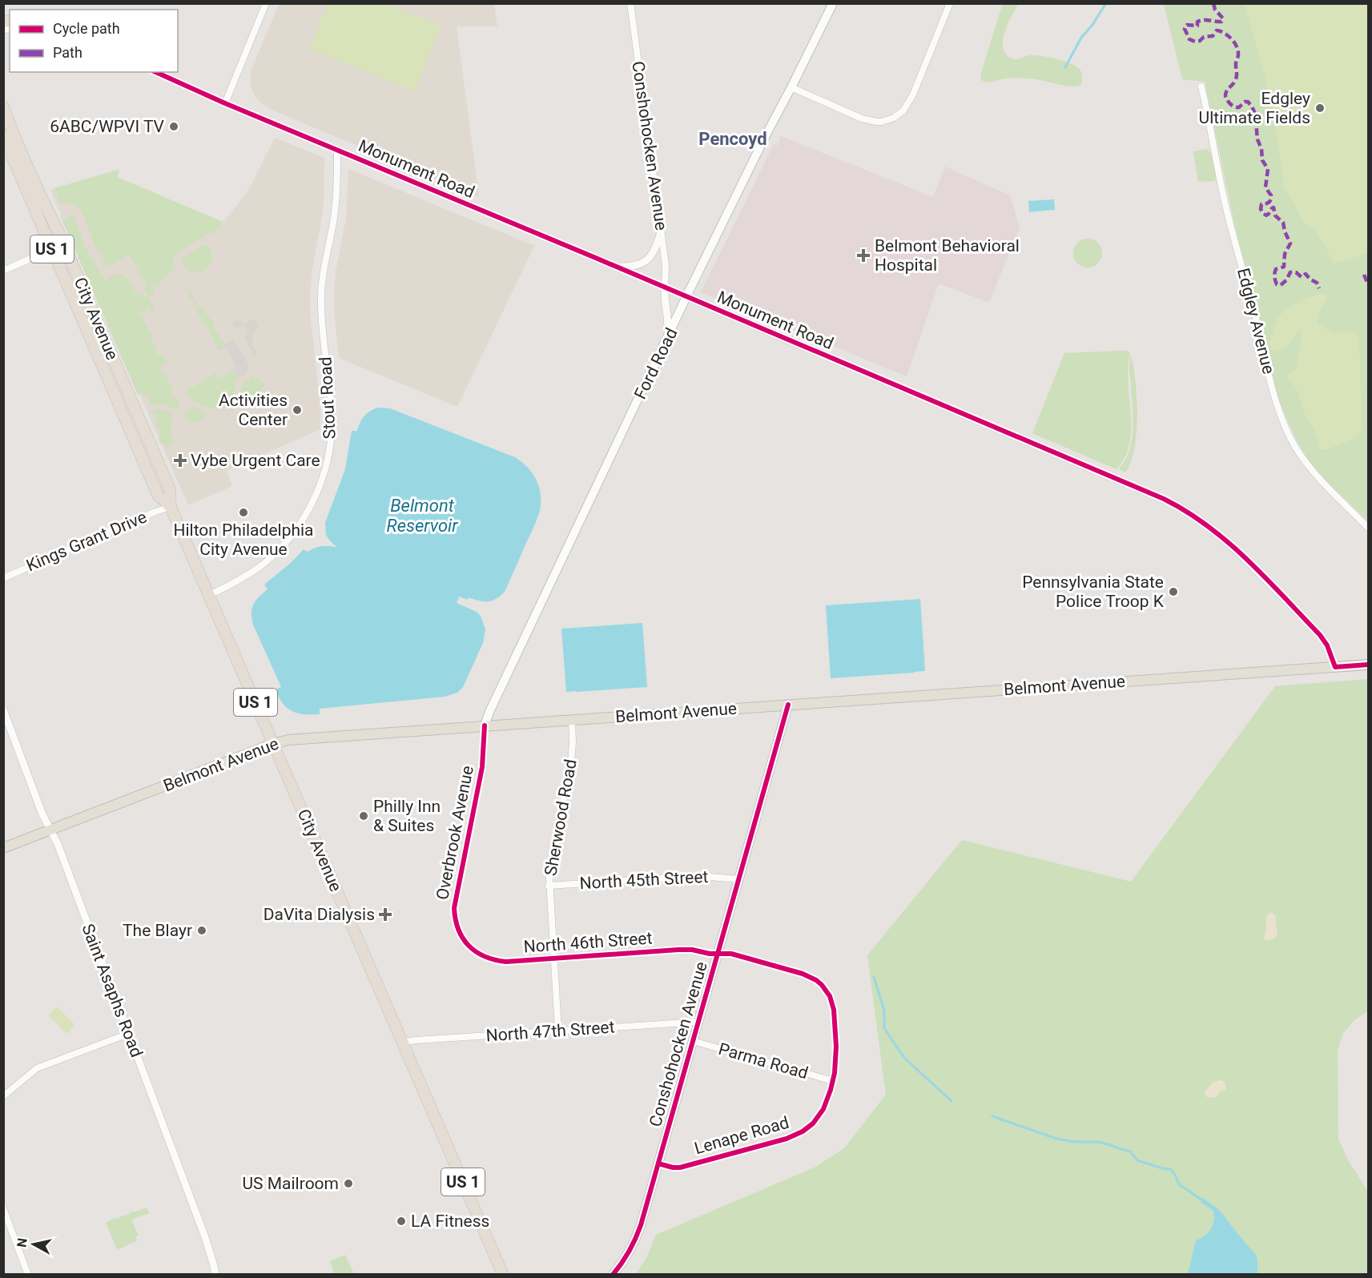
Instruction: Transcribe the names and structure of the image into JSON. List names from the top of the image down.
{
  "streets": {
    "highway": ["US 1", "City Avenue"],
    "main road": ["Conshohocken Avenue", "Ford Road", "Belmont Avenue"],
    "street": [
      "Monument Road",
      "Edgley Avenue",
      "Stout Road",
      "Kings Grant Drive",
      "Sherwood Road",
      "Overbrook Avenue",
      "North 45th Street",
      "North 46th Street",
      "Saint Asaphs Road",
      "North 47th Street",
      "Parma Road",
      "Lenape Road"
    ]
  },
  "crossings": [
    ["Conshohocken Avenue", "Monument Road"],
    ["Conshohocken Avenue", "Belmont Avenue"],
    ["Conshohocken Avenue", "North 45th Street"],
    ["Conshohocken Avenue", "North 46th Street"],
    ["Conshohocken Avenue", "North 47th Street"],
    ["Conshohocken Avenue", "Parma Road"],
    ["Conshohocken Avenue", "Lenape Road"],
    ["Monument Road", "Ford Road"],
    ["Monument Road", "Stout Road"],
    ["Monument Road", "Belmont Avenue"],
    ["City Avenue", "Stout Road"],
    ["City Avenue", "Kings Grant Drive"],
    ["City Avenue", "Belmont Avenue"],
    ["City Avenue", "North 47th Street"],
    ["Ford Road", "Belmont Avenue"],
    ["Ford Road", "Overbrook Avenue"],
    ["Belmont Avenue", "Sherwood Road"],
    ["Belmont Avenue", "Overbrook Avenue"],
    ["Belmont Avenue", "Saint Asaphs Road"],
    ["Sherwood Road", "North 45th Street"],
    ["Sherwood Road", "North 46th Street"],
    ["Sherwood Road", "North 47th Street"],
    ["Overbrook Avenue", "North 46th Street"],
    ["North 46th Street", "Parma Road"],
    ["North 46th Street", "Lenape Road"],
    ["Parma Road", "Lenape Road"]
  ],
  "districts": ["Pencoyd"],
  "water": ["Belmont Reservoir"],
  "places": {
    "other": [
      "Edgley Ultimate Fields",
      "6ABC/WPVI TV",
      "Activities Center",
      "Hilton Philadelphia City Avenue",
      "Pennsylvania State Police Troop K",
      "Philly Inn & Suites",
      "The Blayr",
      "US Mailroom",
      "LA Fitness"
    ],
    "health": ["Belmont Behavioral Hospital", "Vybe Urgent Care", "DaVita Dialysis"]
  },
  "legend": ["Cycle path", "Path"],
  "north": "left"
}
